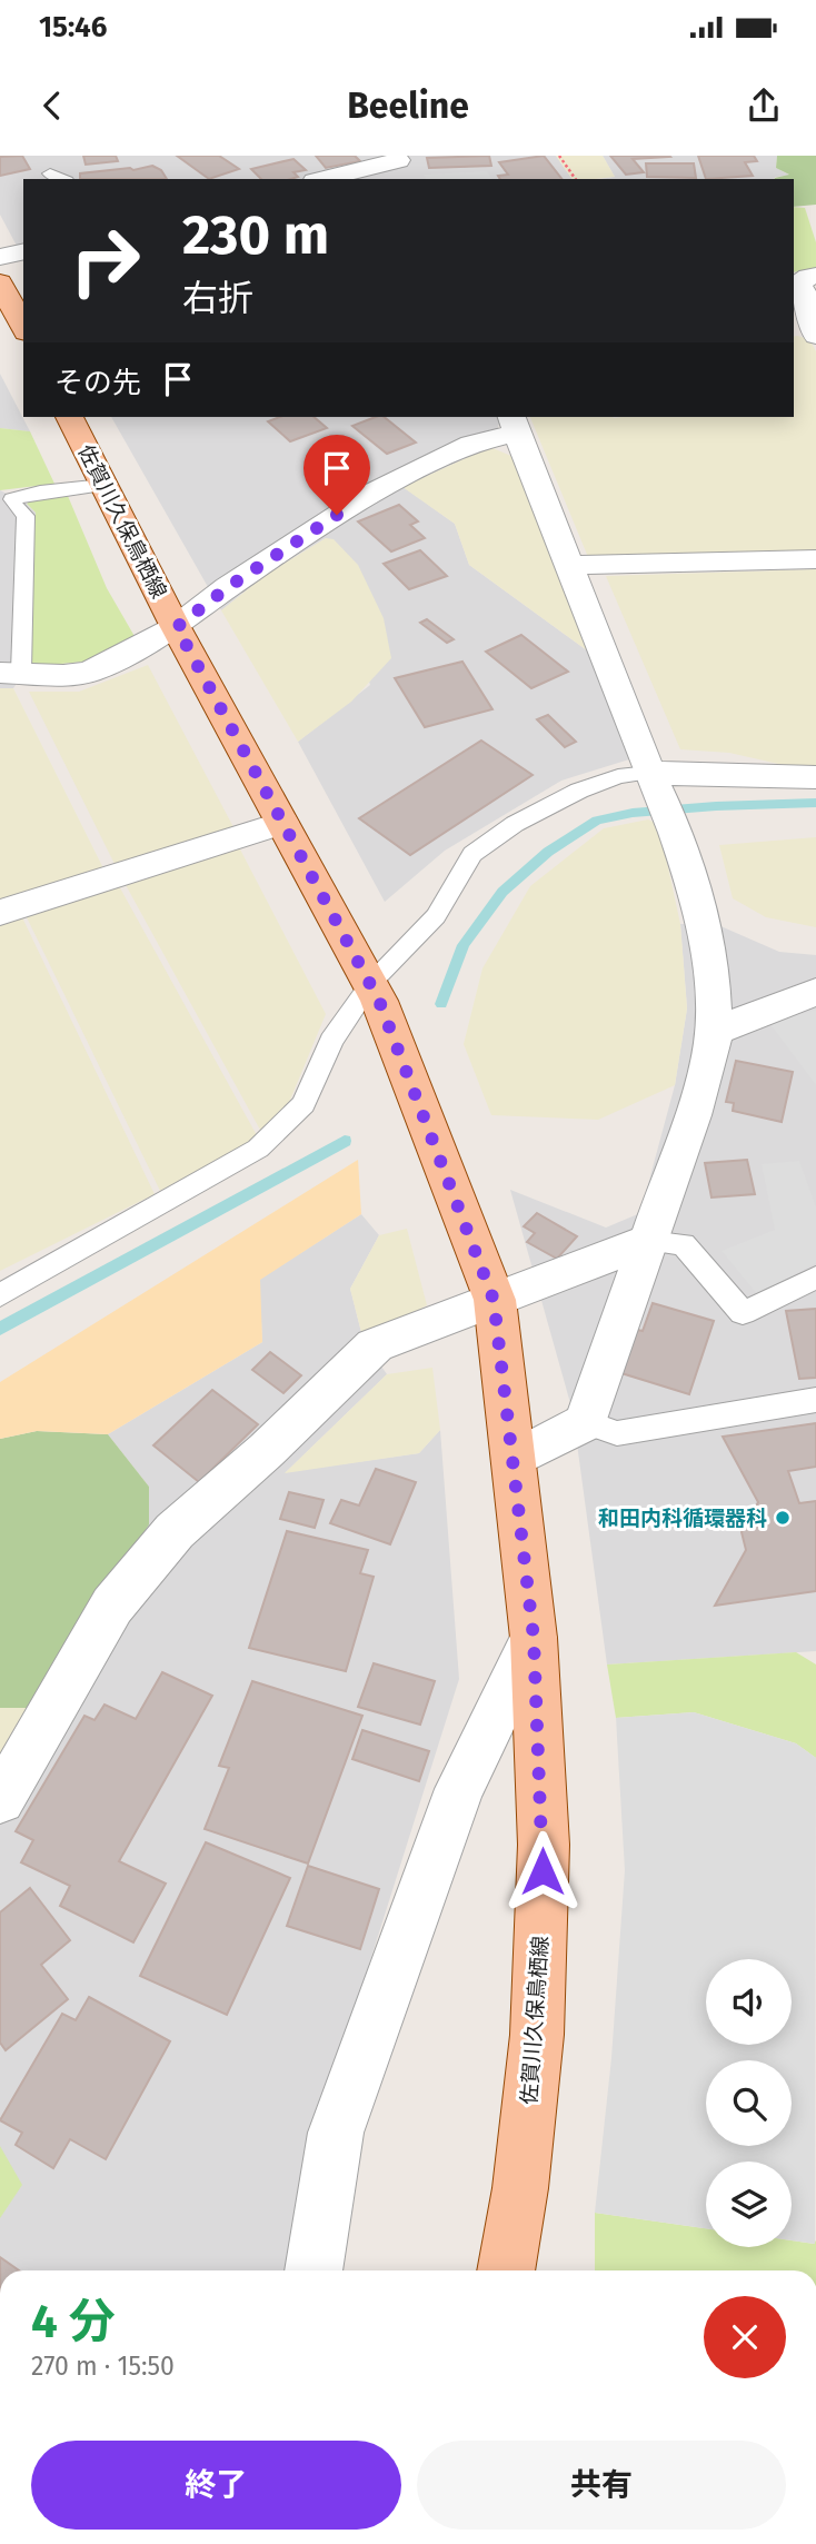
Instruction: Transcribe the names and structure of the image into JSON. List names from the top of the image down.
{
  "streets": {
    "main road": ["佐賀川久保鳥栖線"]
  },
  "places": ["和田内科循環器科"],
  "page": {
    "status": "15:46",
    "header": "Beeline",
    "turn": ["230 m", "右折"],
    "then": "その先",
    "heading": ["4 分", "270 m · 15:50"],
    "buttons": ["終了", "共有"]
  }
}
